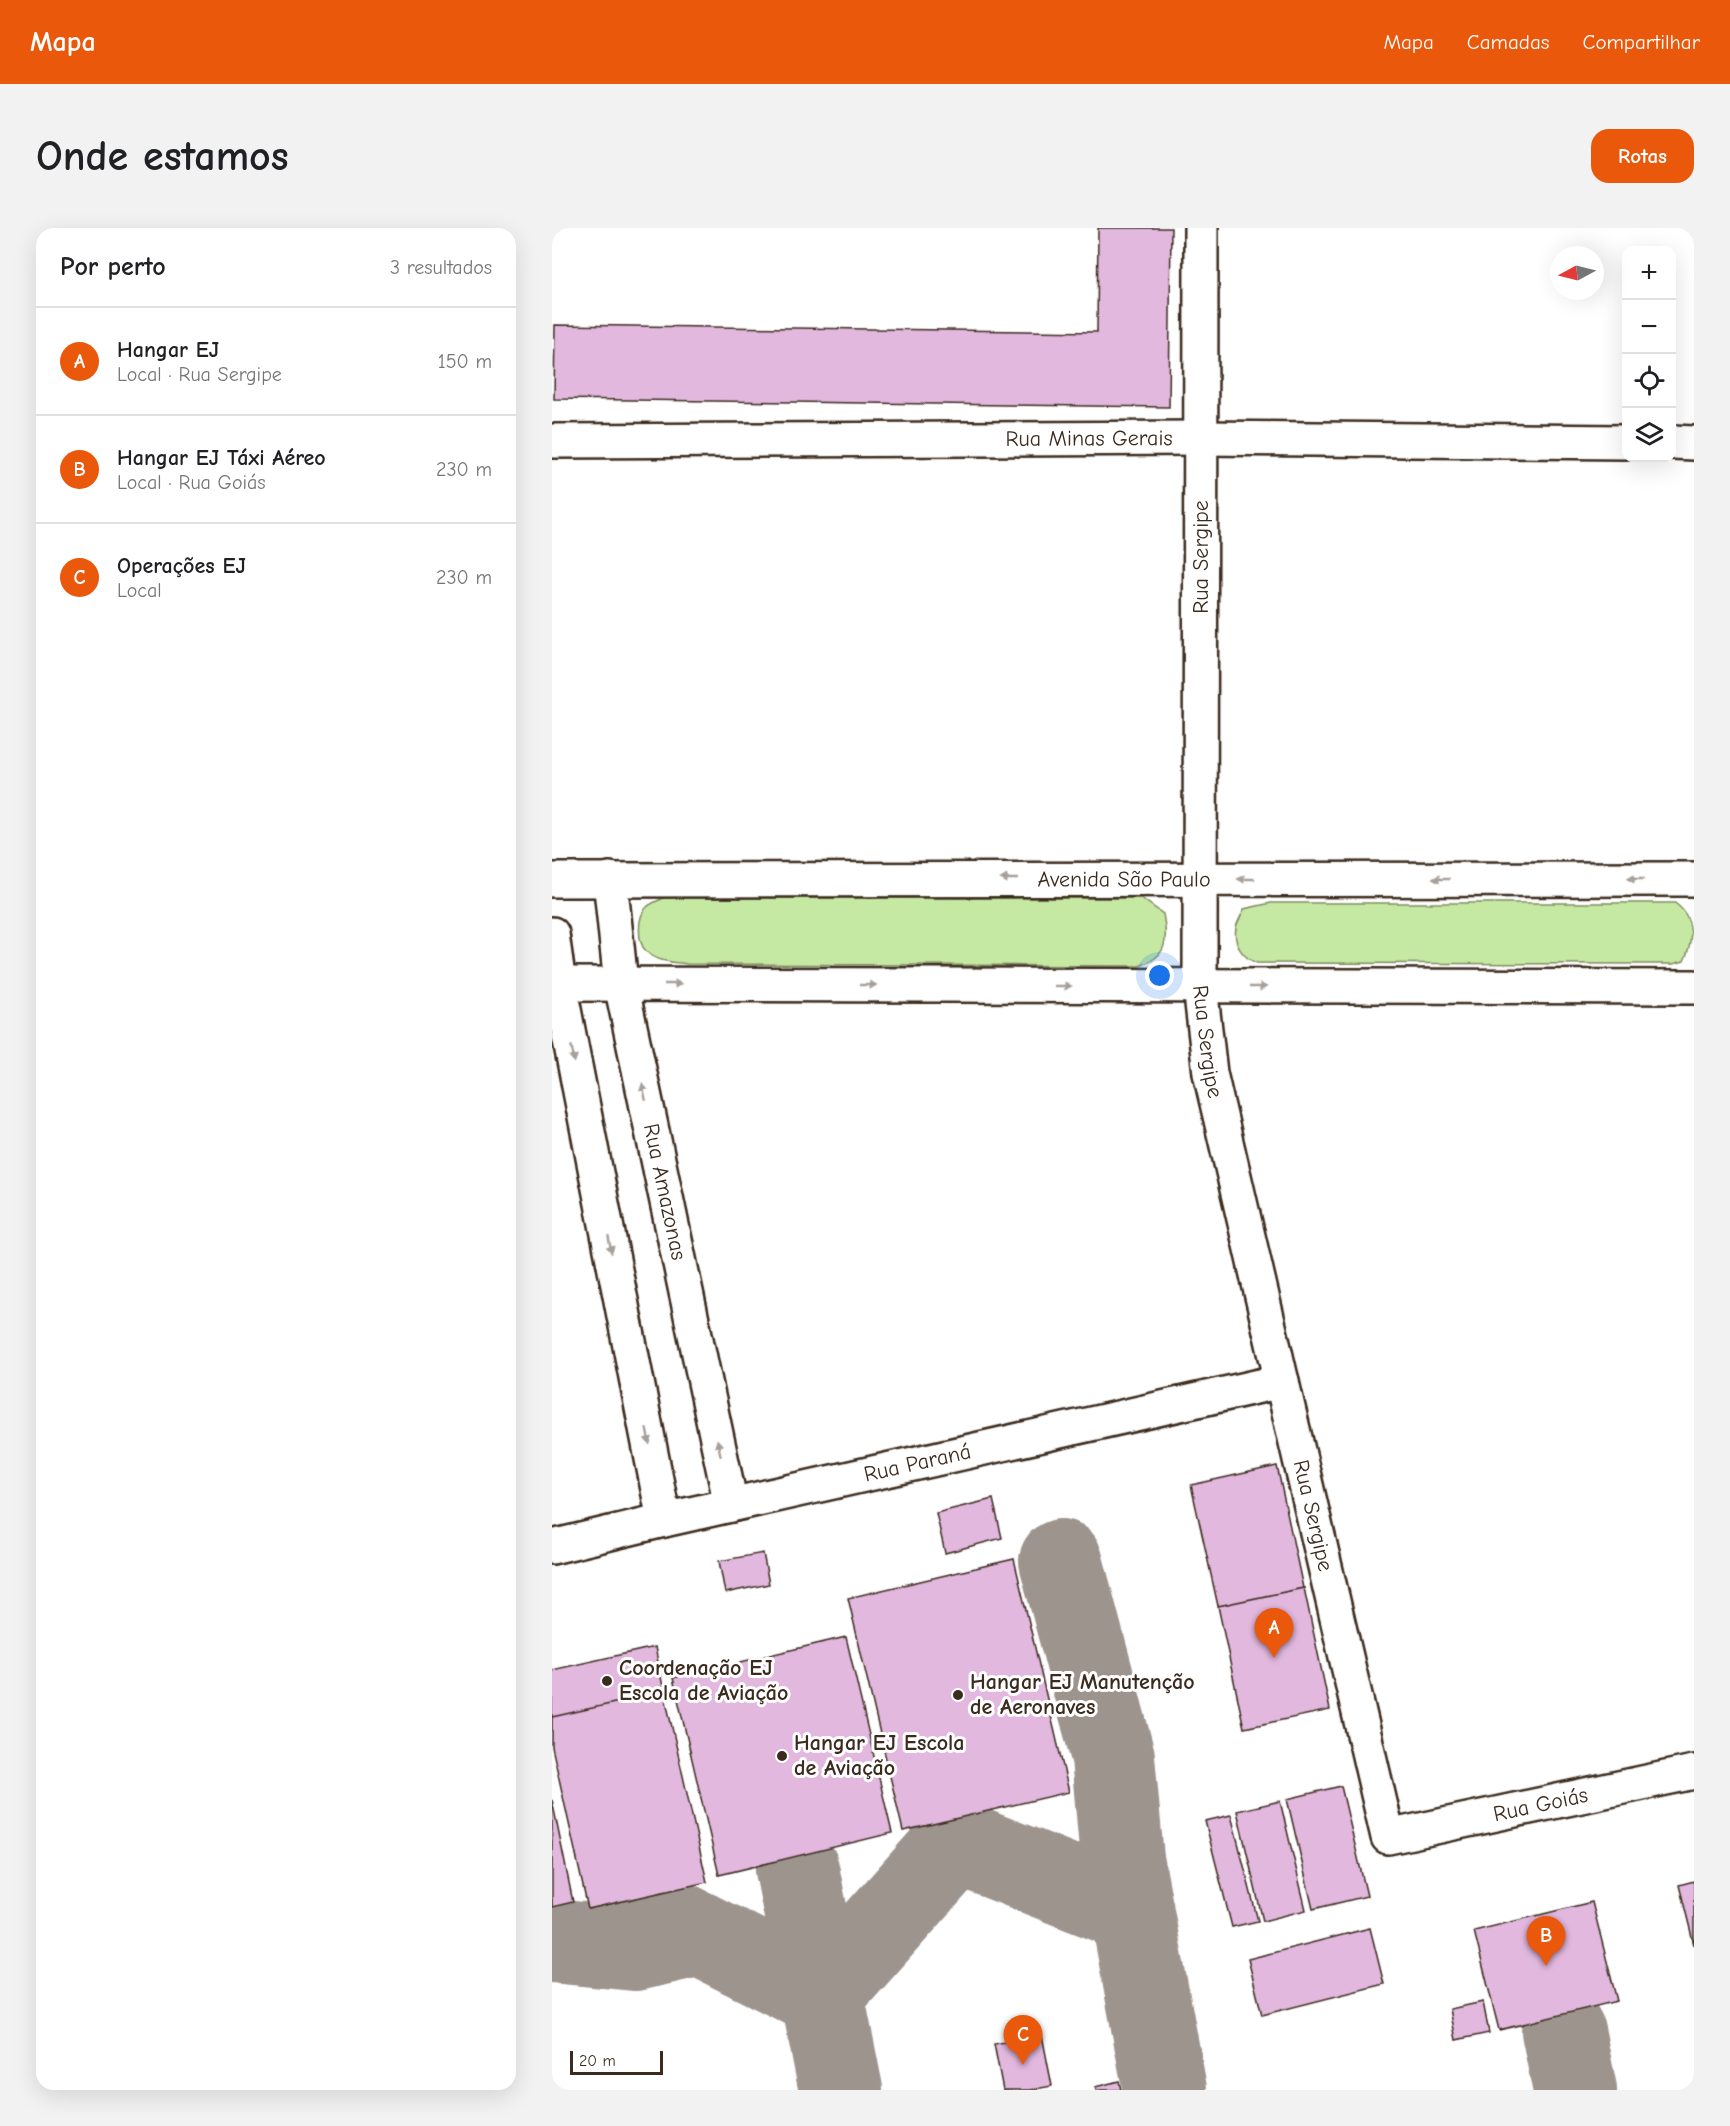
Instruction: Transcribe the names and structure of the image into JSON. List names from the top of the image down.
{
  "streets": {
    "street": [
      "Rua Minas Gerais",
      "Rua Sergipe",
      "Avenida São Paulo",
      "Rua Amazonas",
      "Rua Paraná",
      "Rua Goiás"
    ]
  },
  "crossings": [
    ["Rua Minas Gerais", "Rua Sergipe"],
    ["Rua Sergipe", "Avenida São Paulo"],
    ["Rua Sergipe", "Rua Paraná"],
    ["Rua Sergipe", "Rua Goiás"],
    ["Avenida São Paulo", "Rua Amazonas"],
    ["Rua Amazonas", "Rua Paraná"]
  ],
  "places": ["Coordenação EJ Escola de Aviação", "Hangar EJ Manutenção de Aeronaves", "Hangar EJ Escola de Aviação"],
  "scale_bar": "20 m",
  "north": "left",
  "page": {
    "header": "Mapa",
    "nav": ["Mapa", "Camadas", "Compartilhar"],
    "buttons": "Rotas",
    "title": "Onde estamos",
    "heading": ["Por perto", "3 resultados"],
    "map_buttons": ["+", "−"],
    "list": [
      {
        "mark": "A",
        "name": "Hangar EJ",
        "note": "Local · Rua Sergipe",
        "value": "150 m"
      },
      {
        "mark": "B",
        "name": "Hangar EJ Táxi Aéreo",
        "note": "Local · Rua Goiás",
        "value": "230 m"
      },
      {
        "mark": "C",
        "name": "Operações EJ",
        "note": "Local",
        "value": "230 m"
      }
    ],
    "pins": ["A", "B", "C"],
    "scale": "20 m"
  }
}
